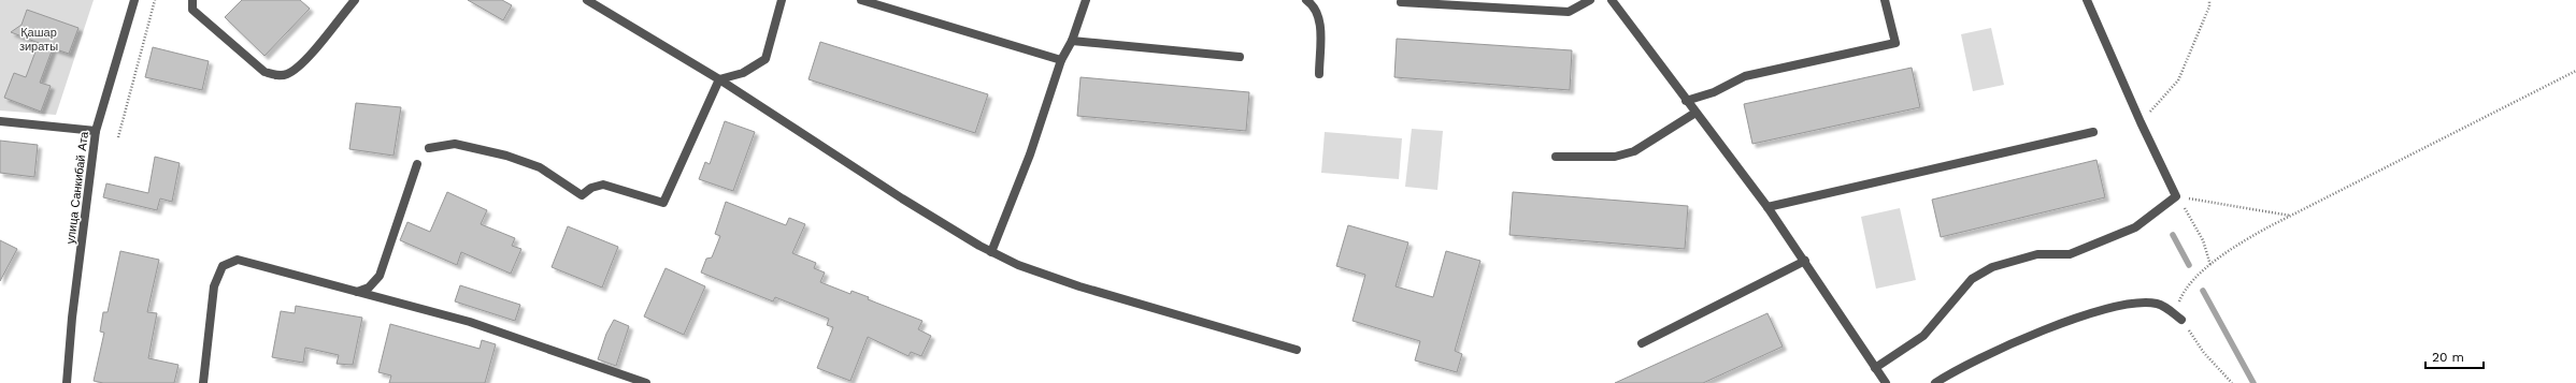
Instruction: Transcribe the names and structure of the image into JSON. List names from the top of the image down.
{
  "streets": {
    "street": ["улица Санкибай Ата"]
  },
  "parks": ["Қашар зираты"],
  "scale_bar": "20 m"
}
